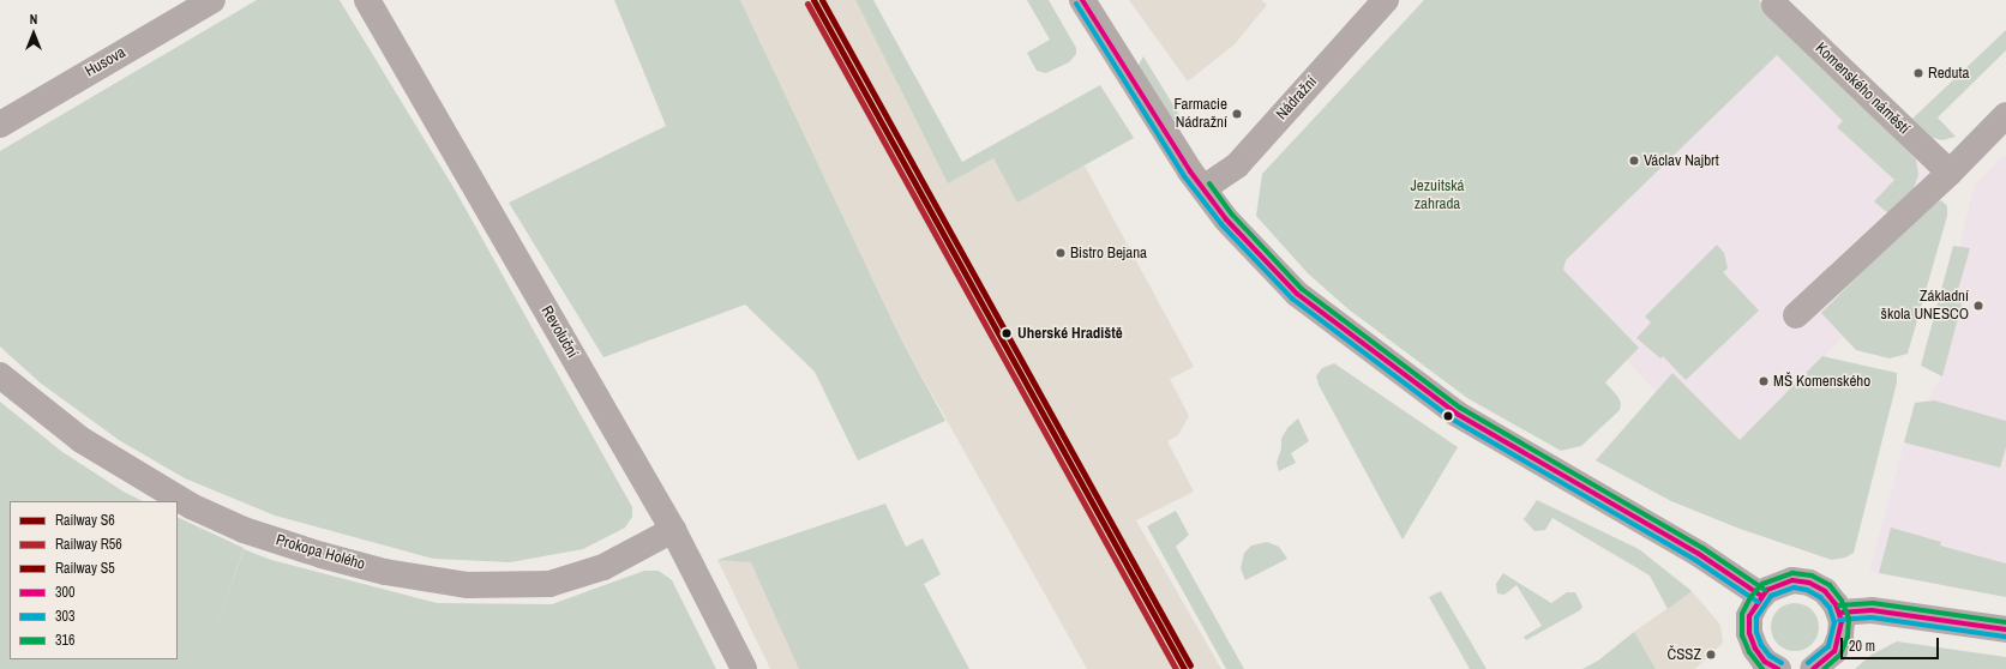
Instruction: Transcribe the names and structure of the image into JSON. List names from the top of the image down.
{
  "streets": {
    "street": [
      "Husova",
      "Komenského náměstí",
      "Nádražní",
      "Revoluční",
      "Prokopa Holého"
    ]
  },
  "crossings": [
    ["Revoluční", "Prokopa Holého"]
  ],
  "parks": ["Jezuitská zahrada"],
  "places": [
    "Reduta",
    "Farmacie Nádražní",
    "Václav Najbrt",
    "Bistro Bejana",
    "Základní škola UNESCO",
    "Uherské Hradiště",
    "MŠ Komenského",
    "ČSSZ"
  ],
  "lines": [
    "rail line S6",
    "rail line S5",
    "transit line 300",
    "rail line R56",
    "transit line 303",
    "transit line 316"
  ],
  "legend": [
    "Railway S6",
    "Railway R56",
    "Railway S5",
    "300",
    "303",
    "316"
  ],
  "scale_bar": "20 m",
  "north": "top"
}
